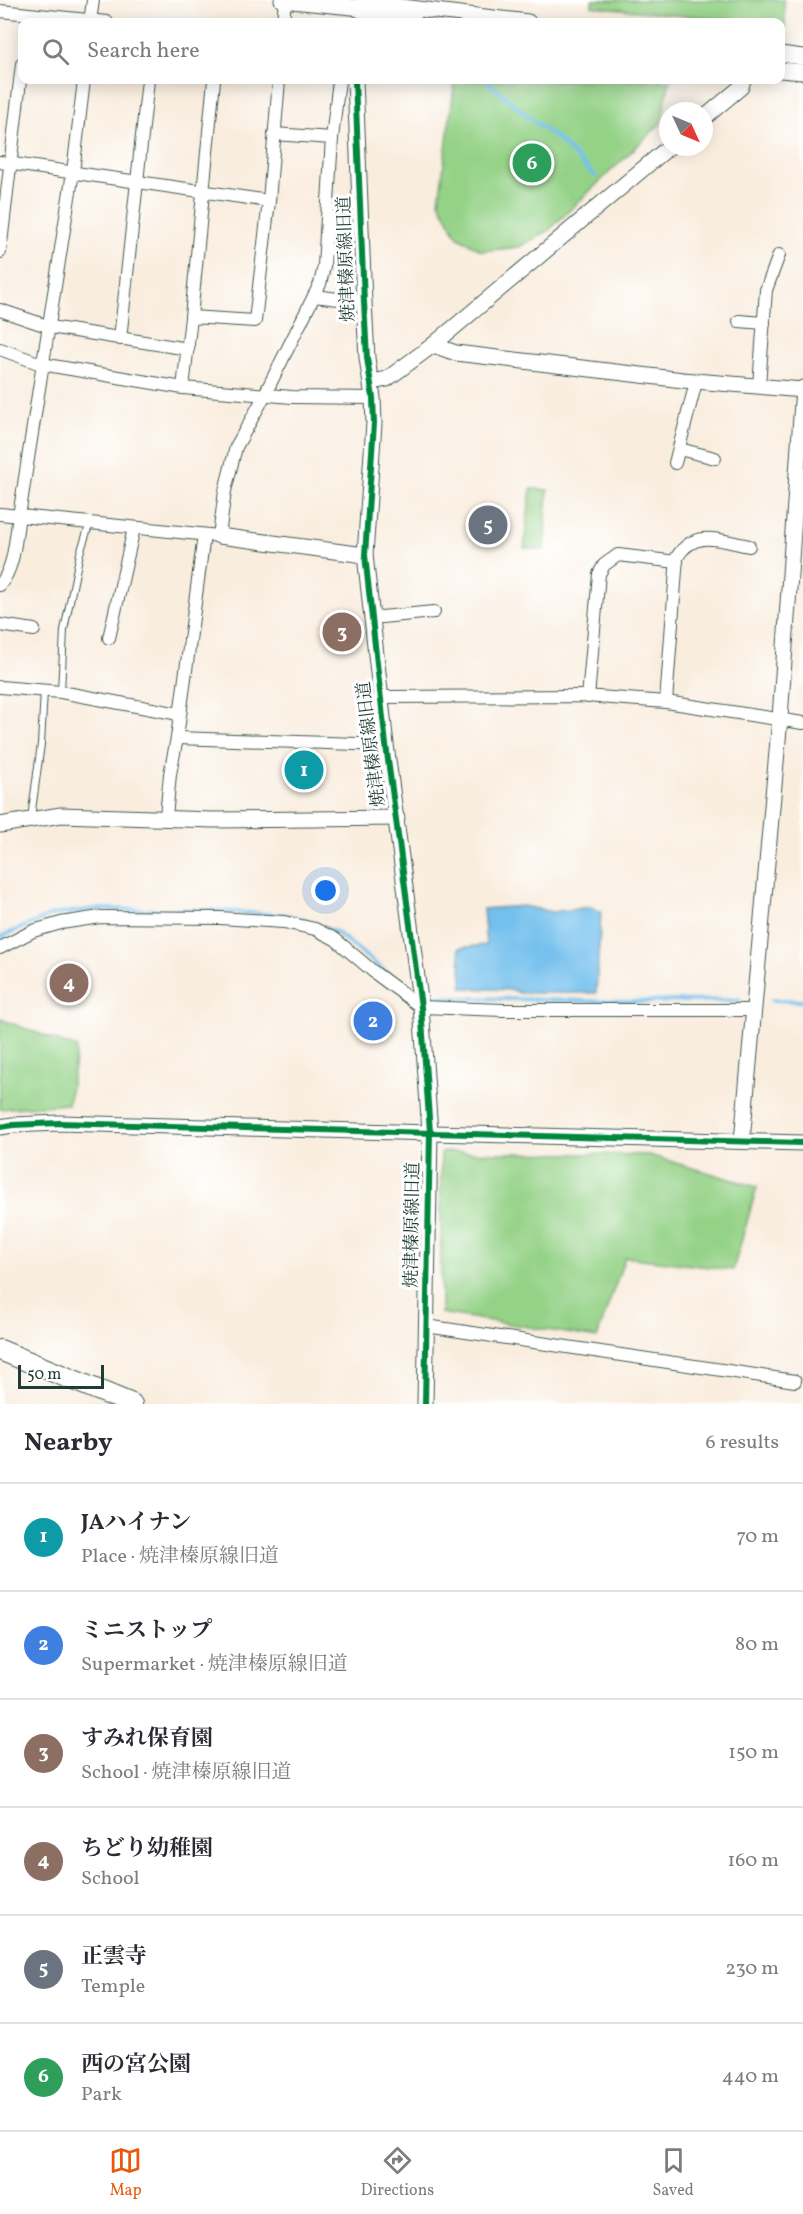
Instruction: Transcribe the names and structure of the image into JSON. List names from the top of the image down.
{
  "streets": {
    "street": ["焼津榛原線旧道"]
  },
  "scale_bar": "50 m",
  "north": "bottom right",
  "page": {
    "search": "Search here",
    "pins": [
      "6",
      "5",
      "3",
      "1",
      "4",
      "2"
    ],
    "scale": "50 m",
    "heading": ["Nearby", "6 results"],
    "list": [
      {
        "mark": "1",
        "name": "JAハイナン",
        "note": "Place · 焼津榛原線旧道",
        "value": "70 m"
      },
      {
        "mark": "2",
        "name": "ミニストップ",
        "note": "Supermarket · 焼津榛原線旧道",
        "value": "80 m"
      },
      {
        "mark": "3",
        "name": "すみれ保育園",
        "note": "School · 焼津榛原線旧道",
        "value": "150 m"
      },
      {
        "mark": "4",
        "name": "ちどり幼稚園",
        "note": "School",
        "value": "160 m"
      },
      {
        "mark": "5",
        "name": "正雲寺",
        "note": "Temple",
        "value": "230 m"
      },
      {
        "mark": "6",
        "name": "西の宮公園",
        "note": "Park",
        "value": "440 m"
      }
    ],
    "nav": ["Map", "Directions", "Saved"]
  }
}
